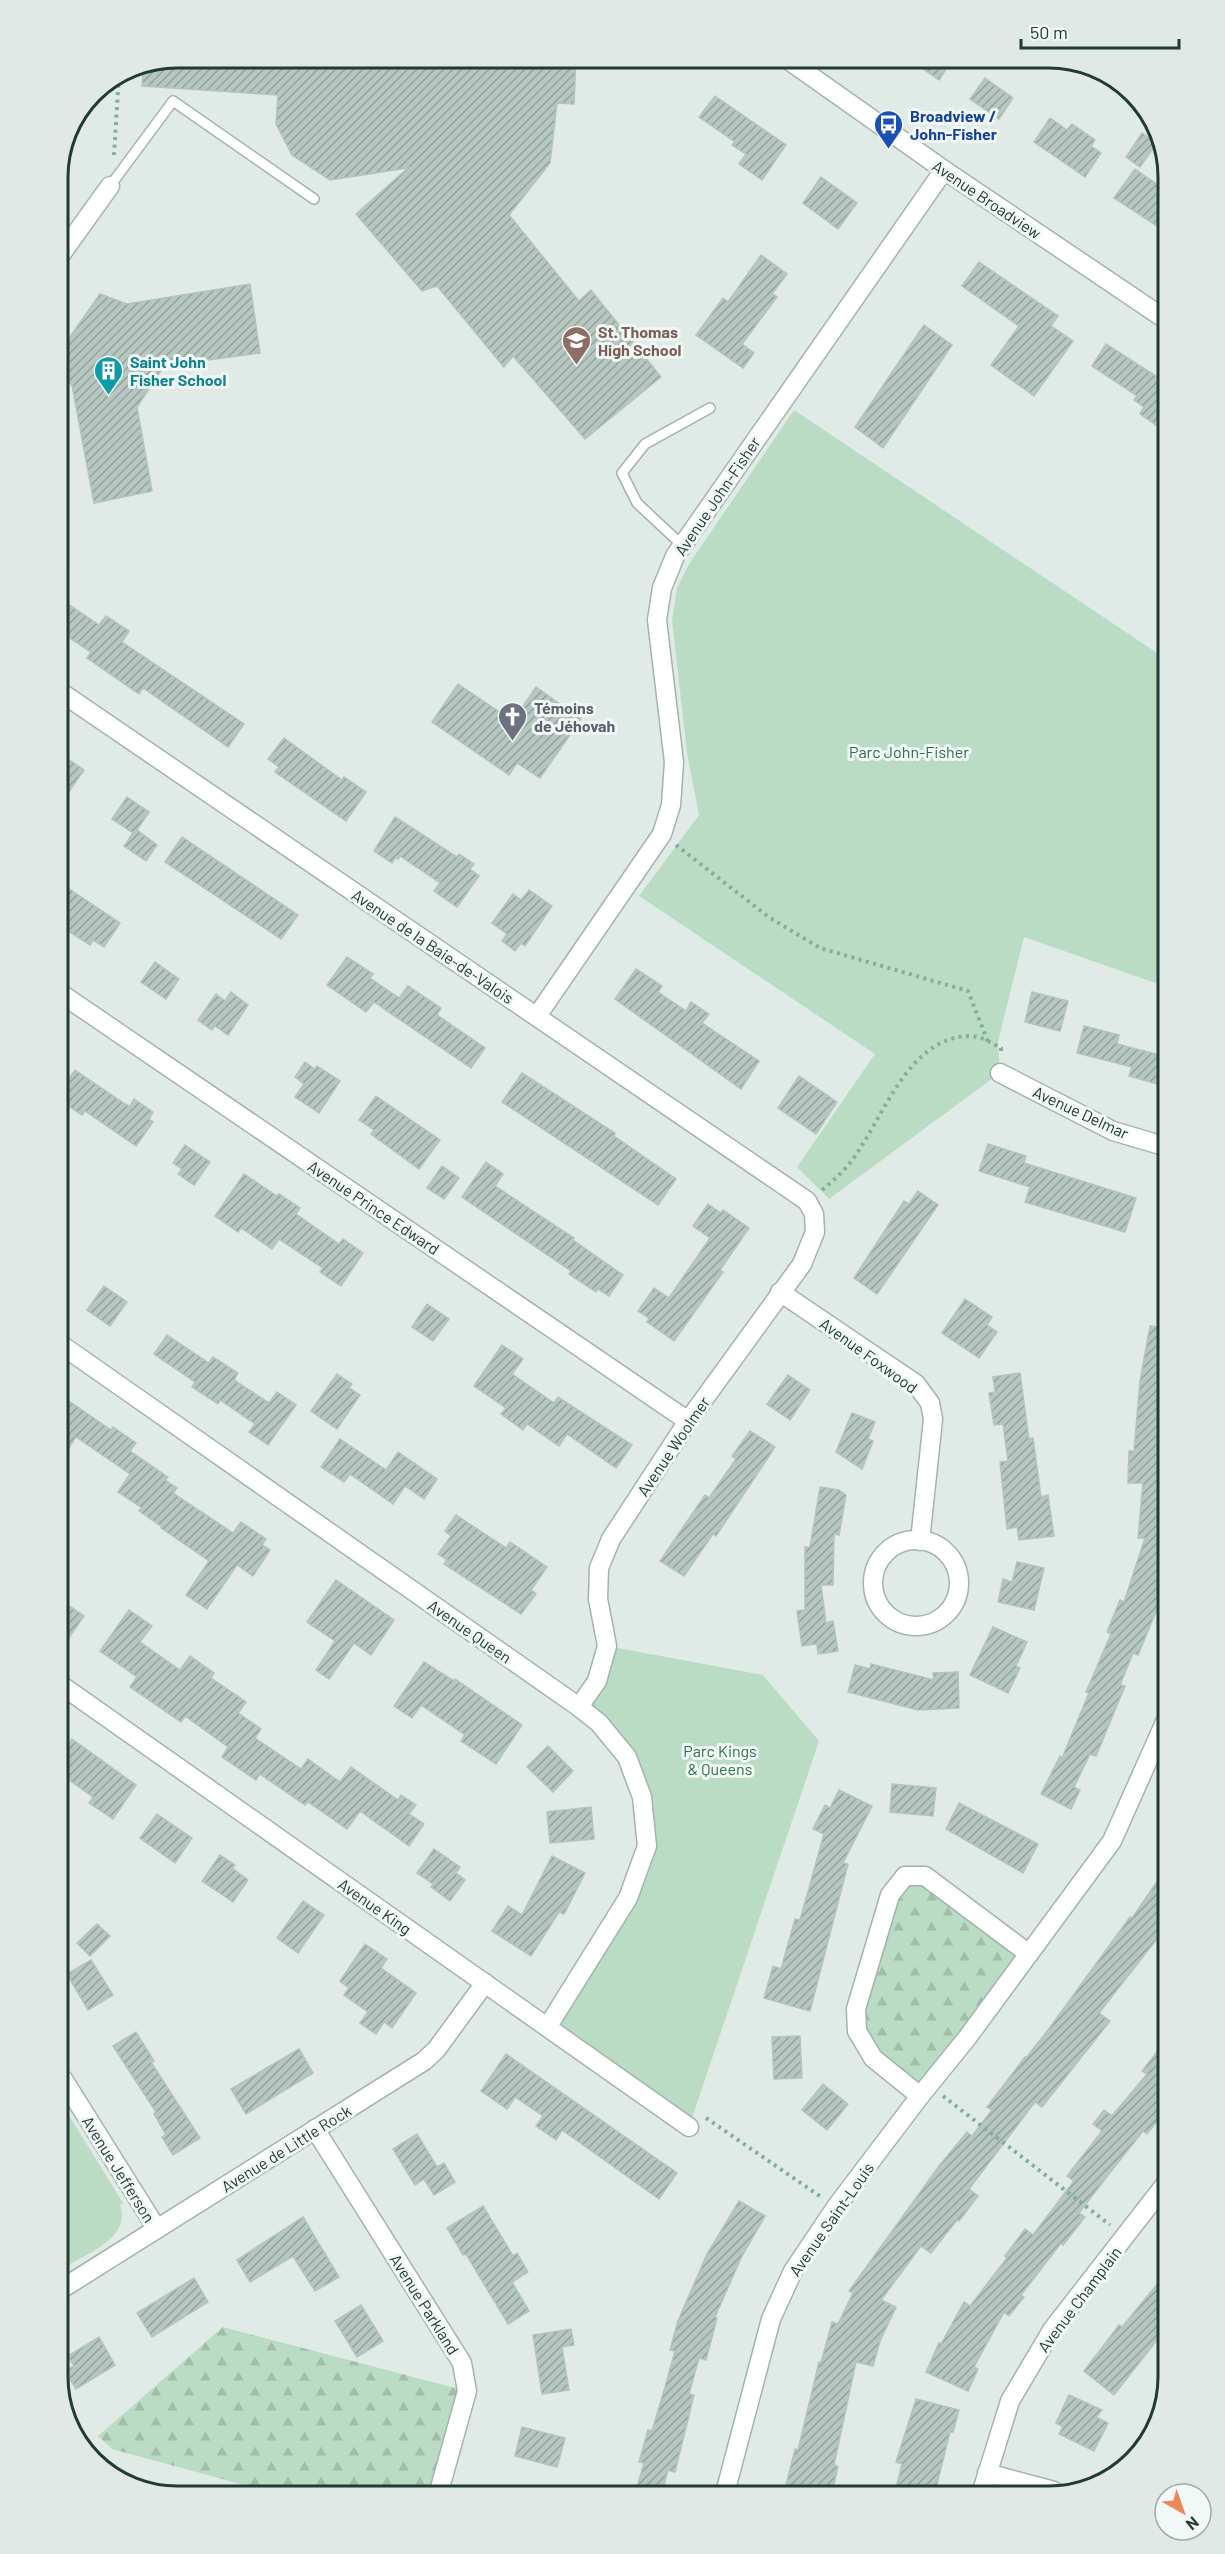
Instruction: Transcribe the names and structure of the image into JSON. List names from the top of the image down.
{
  "streets": {
    "street": [
      "Avenue Broadview",
      "Avenue John-Fisher",
      "Avenue de la Baie-de-Valois",
      "Avenue Delmar",
      "Avenue Prince Edward",
      "Avenue Foxwood",
      "Avenue Woolmer",
      "Avenue Queen",
      "Avenue King",
      "Avenue de Little Rock",
      "Avenue Jefferson",
      "Avenue Saint-Louis",
      "Avenue Champlain",
      "Avenue Parkland"
    ]
  },
  "crossings": [
    ["Avenue Broadview", "Avenue John-Fisher"],
    ["Avenue John-Fisher", "Avenue de la Baie-de-Valois"],
    ["Avenue de la Baie-de-Valois", "Avenue Woolmer"],
    ["Avenue Prince Edward", "Avenue Woolmer"],
    ["Avenue Foxwood", "Avenue Woolmer"],
    ["Avenue Woolmer", "Avenue Queen"],
    ["Avenue Queen", "Avenue King"],
    ["Avenue King", "Avenue de Little Rock"],
    ["Avenue de Little Rock", "Avenue Jefferson"],
    ["Avenue de Little Rock", "Avenue Parkland"]
  ],
  "parks": ["Parc John-Fisher", "Parc Kings & Queens"],
  "places": {
    "bus stop": ["Broadview / John-Fisher"],
    "school or university": ["St. Thomas High School"],
    "building": ["Saint John Fisher School"],
    "church": ["Témoins de Jéhovah"]
  },
  "scale_bar": "50 m",
  "north": "bottom right"
}
